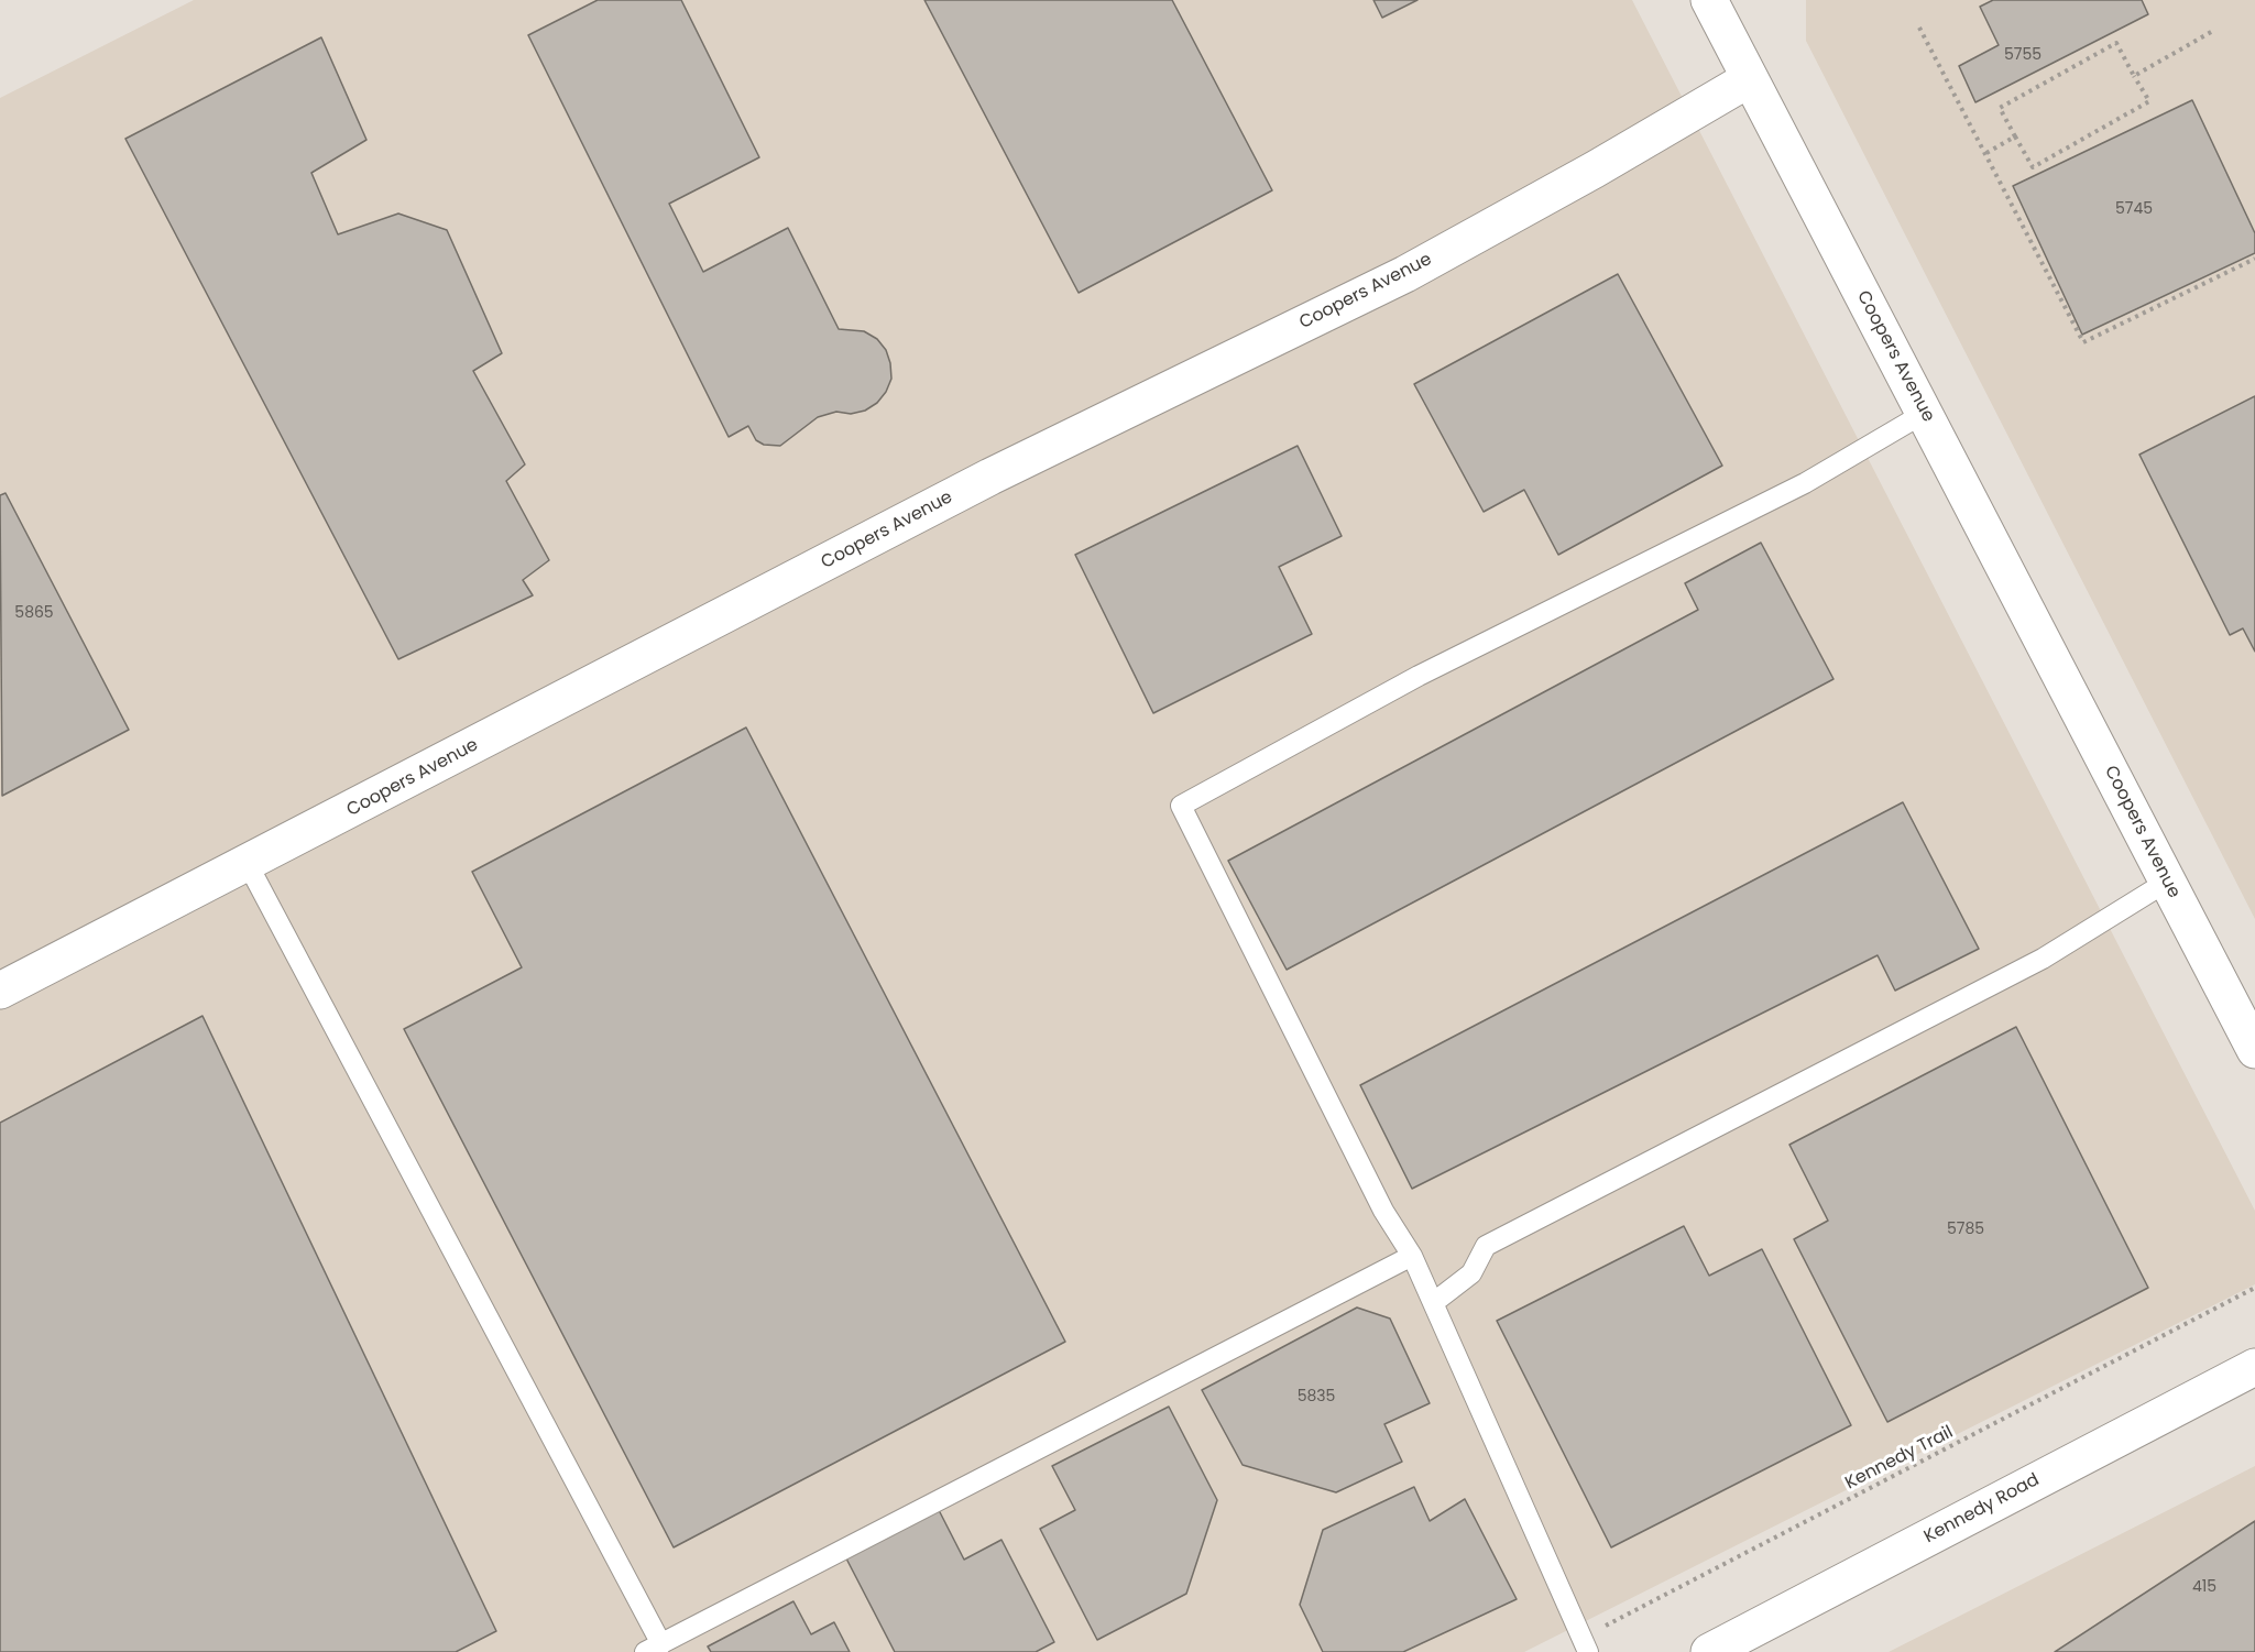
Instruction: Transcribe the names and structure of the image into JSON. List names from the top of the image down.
{
  "streets": {
    "street": ["Coopers Avenue", "Kennedy Road"],
    "path": ["Kennedy Trail"]
  },
  "house_numbers": [
    "5755",
    "5745",
    "5865",
    "5785",
    "5835",
    "415"
  ]
}
